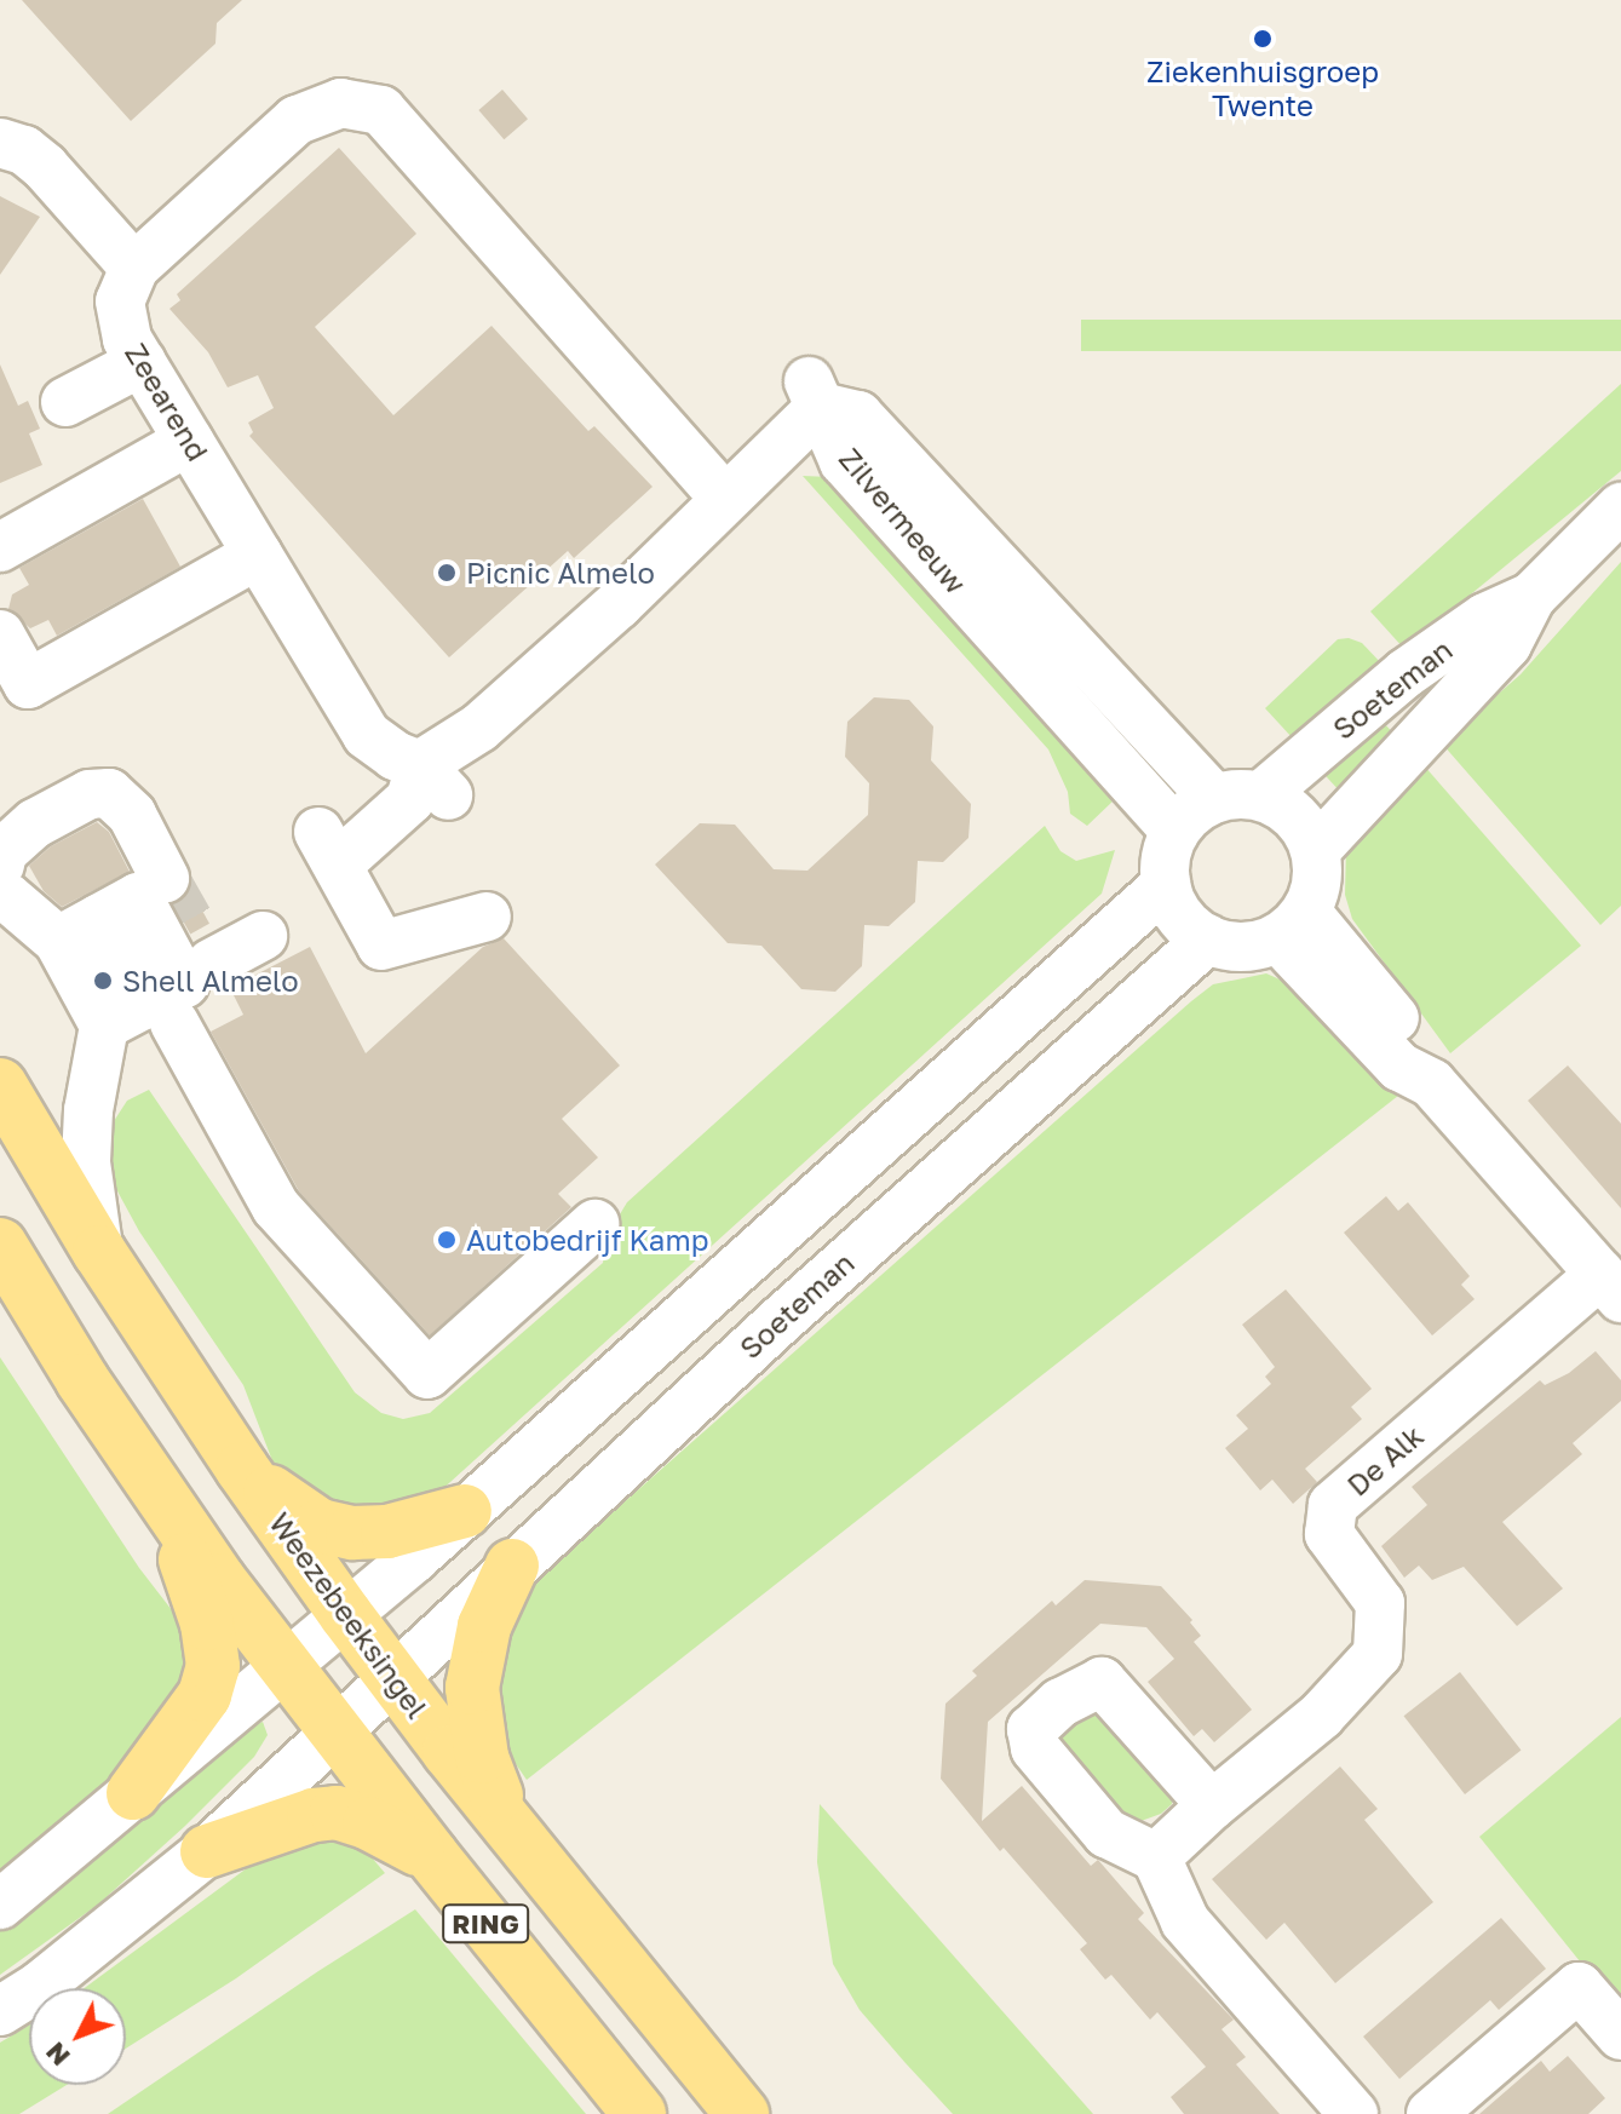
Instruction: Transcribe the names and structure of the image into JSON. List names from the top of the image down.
{
  "streets": {
    "main road": ["Weezebeeksingel", "RING"],
    "street": [
      "Zeearend",
      "Zilvermeeuw",
      "Soeteman",
      "De Alk"
    ]
  },
  "crossings": [
    ["Zilvermeeuw", "Soeteman"],
    ["Soeteman", "Weezebeeksingel"],
    ["Soeteman", "RING"]
  ],
  "places": [
    "Ziekenhuisgroep Twente",
    "Picnic Almelo",
    "Shell Almelo",
    "Autobedrijf Kamp"
  ],
  "north": "bottom left"
}
